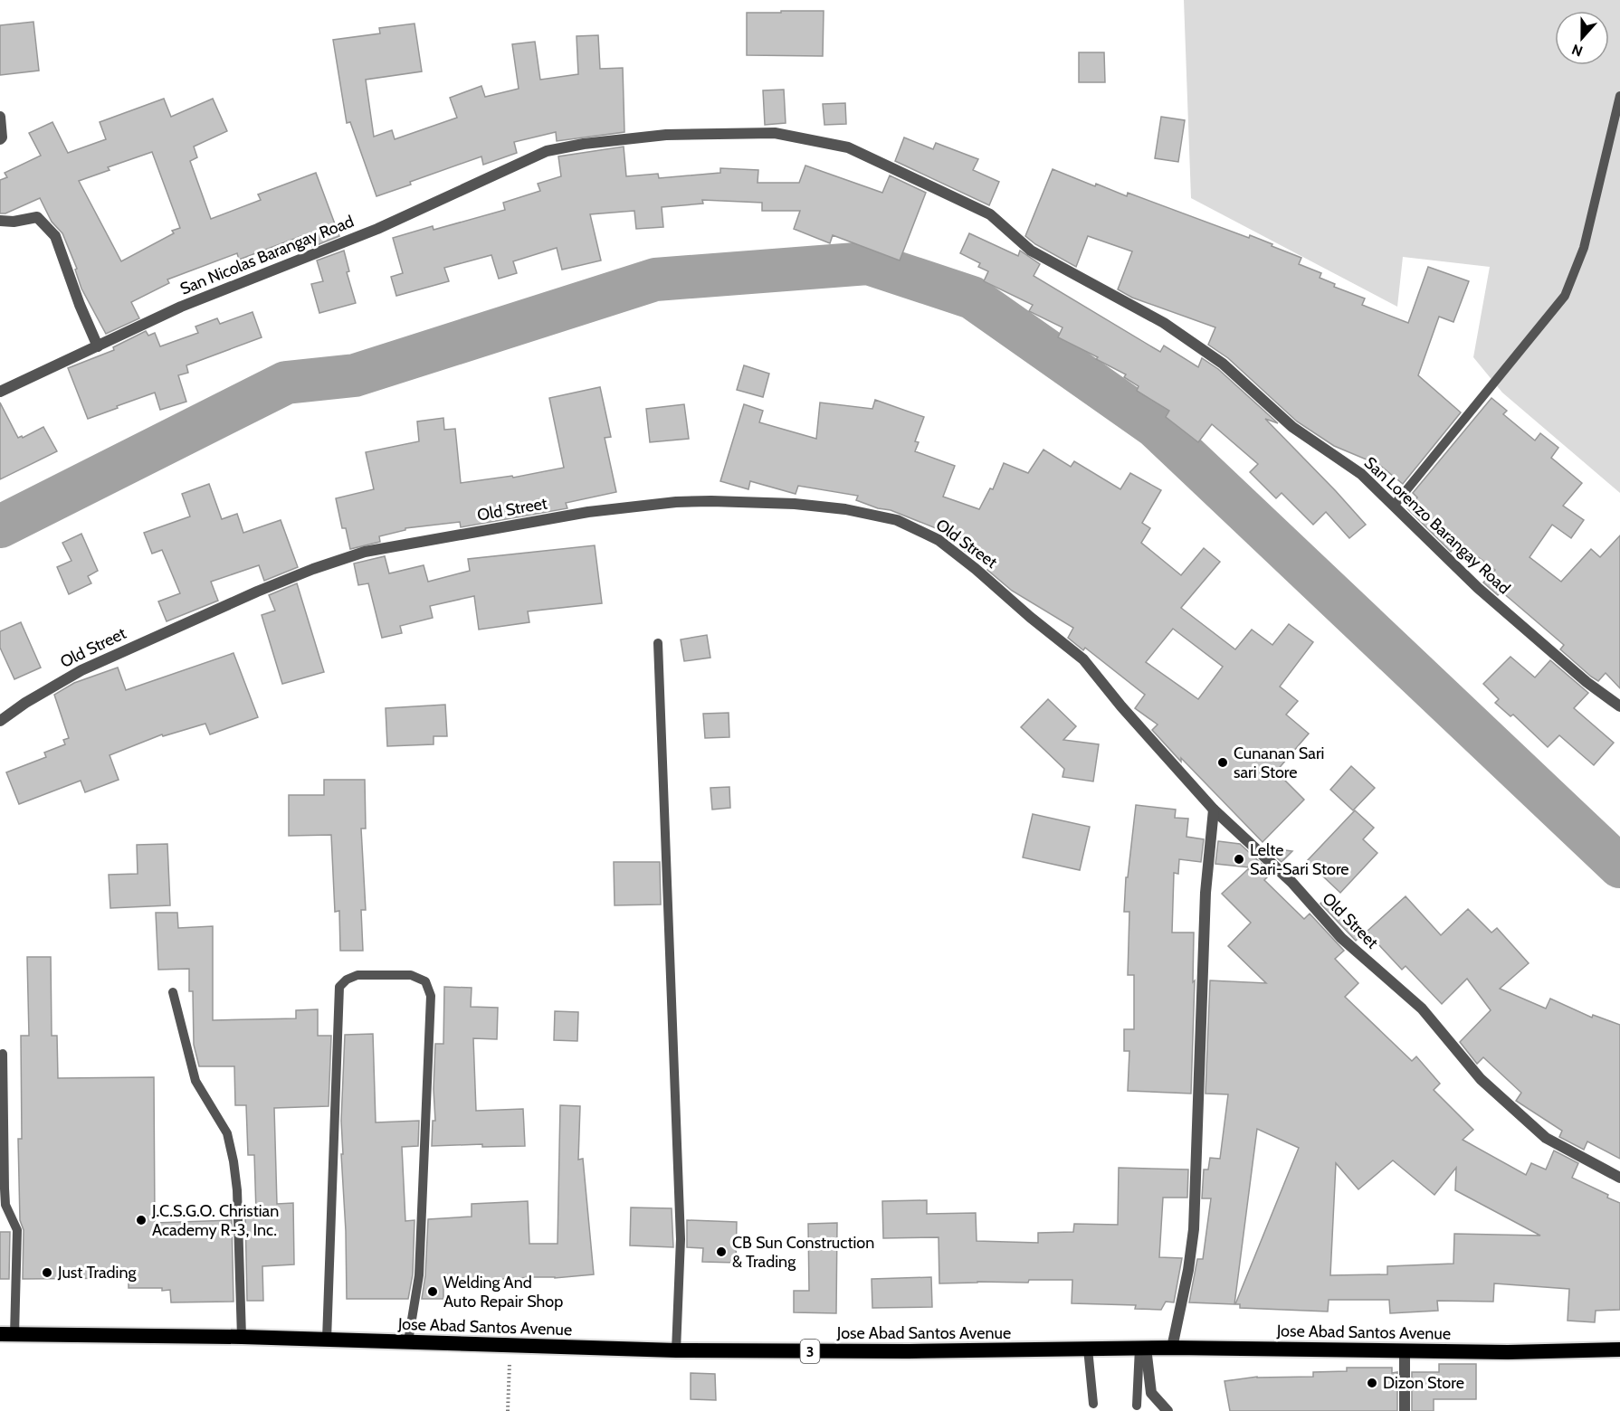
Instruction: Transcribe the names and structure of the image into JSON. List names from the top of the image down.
{
  "streets": {
    "highway": ["Jose Abad Santos Avenue", "3"],
    "street": ["San Nicolas Barangay Road", "Old Street", "San Lorenzo Barangay Road"]
  },
  "crossings": [
    ["San Nicolas Barangay Road", "San Lorenzo Barangay Road"]
  ],
  "places": [
    "Cunanan Sari sari Store",
    "Lelte Sari-Sari Store",
    "J.C.S.G.O. Christian Academy R-3, Inc.",
    "CB Sun Construction & Trading",
    "Just Trading",
    "Welding And Auto Repair Shop",
    "Dizon Store"
  ],
  "north": "bottom"
}
